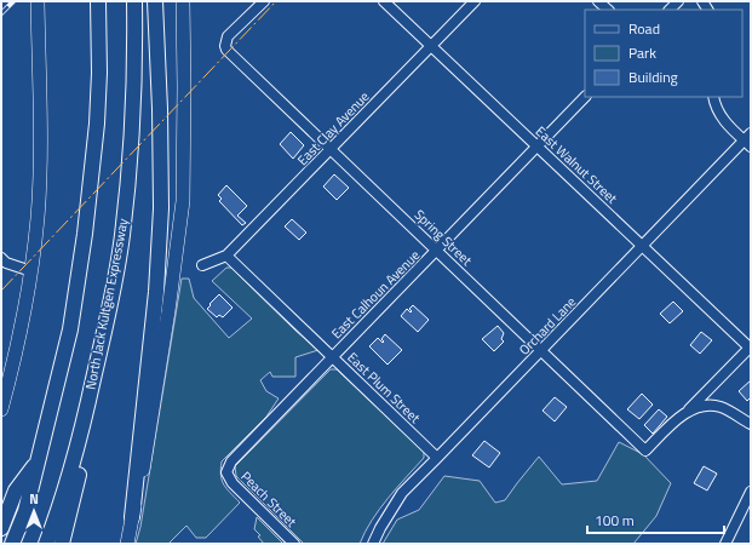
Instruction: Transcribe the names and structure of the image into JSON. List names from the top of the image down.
{
  "streets": {
    "highway": ["North Jack Kultgen Expressway"],
    "street": [
      "East Clay Avenue",
      "East Walnut Street",
      "Spring Street",
      "East Calhoun Avenue",
      "Orchard Lane",
      "East Plum Street",
      "Peach Street"
    ]
  },
  "crossings": [
    ["East Clay Avenue", "East Walnut Street"],
    ["East Clay Avenue", "Spring Street"],
    ["East Clay Avenue", "East Plum Street"],
    ["East Walnut Street", "East Calhoun Avenue"],
    ["East Walnut Street", "Orchard Lane"],
    ["Spring Street", "East Calhoun Avenue"],
    ["Spring Street", "Orchard Lane"],
    ["East Calhoun Avenue", "East Plum Street"],
    ["East Calhoun Avenue", "Peach Street"],
    ["Orchard Lane", "East Plum Street"]
  ],
  "legend": ["Road", "Park", "Building"],
  "scale_bar": "100 m",
  "north": "top"
}
